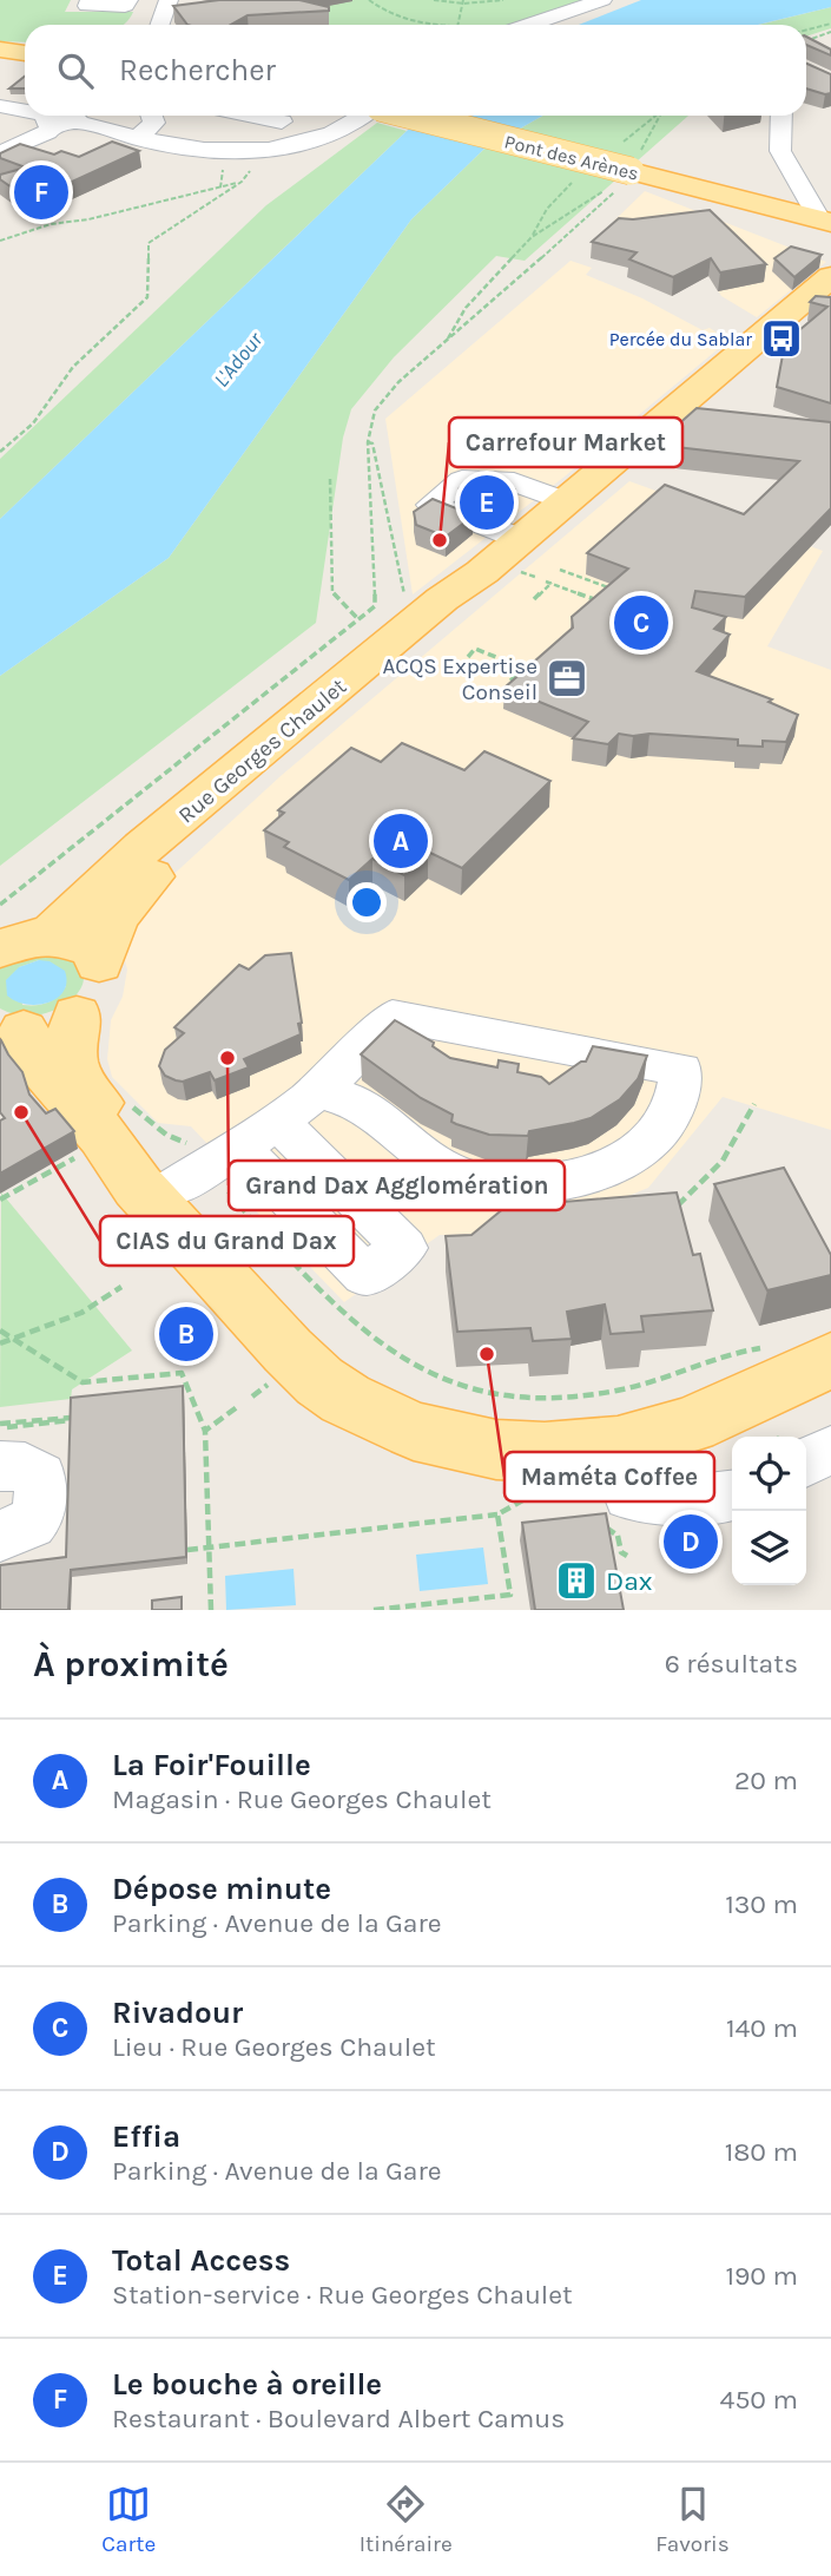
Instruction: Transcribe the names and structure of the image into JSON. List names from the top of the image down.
{
  "streets": {
    "main road": ["Pont des Arènes", "Rue Georges Chaulet"]
  },
  "water": ["L'Adour"],
  "places": {
    "bus stop": ["Percée du Sablar"],
    "other": [
      "Carrefour Market",
      "Grand Dax Agglomération",
      "CIAS du Grand Dax",
      "Maméta Coffee"
    ],
    "office": ["ACQS Expertise Conseil"],
    "building": ["Dax"]
  },
  "page": {
    "search": "Rechercher",
    "pins": [
      "F",
      "E",
      "C",
      "A",
      "B",
      "D"
    ],
    "heading": ["À proximité", "6 résultats"],
    "list": [
      {
        "mark": "A",
        "name": "La Foir'Fouille",
        "note": "Magasin · Rue Georges Chaulet",
        "value": "20 m"
      },
      {
        "mark": "B",
        "name": "Dépose minute",
        "note": "Parking · Avenue de la Gare",
        "value": "130 m"
      },
      {
        "mark": "C",
        "name": "Rivadour",
        "note": "Lieu · Rue Georges Chaulet",
        "value": "140 m"
      },
      {
        "mark": "D",
        "name": "Effia",
        "note": "Parking · Avenue de la Gare",
        "value": "180 m"
      },
      {
        "mark": "E",
        "name": "Total Access",
        "note": "Station-service · Rue Georges Chaulet",
        "value": "190 m"
      },
      {
        "mark": "F",
        "name": "Le bouche à oreille",
        "note": "Restaurant · Boulevard Albert Camus",
        "value": "450 m"
      }
    ],
    "nav": ["Carte", "Itinéraire", "Favoris"]
  }
}
